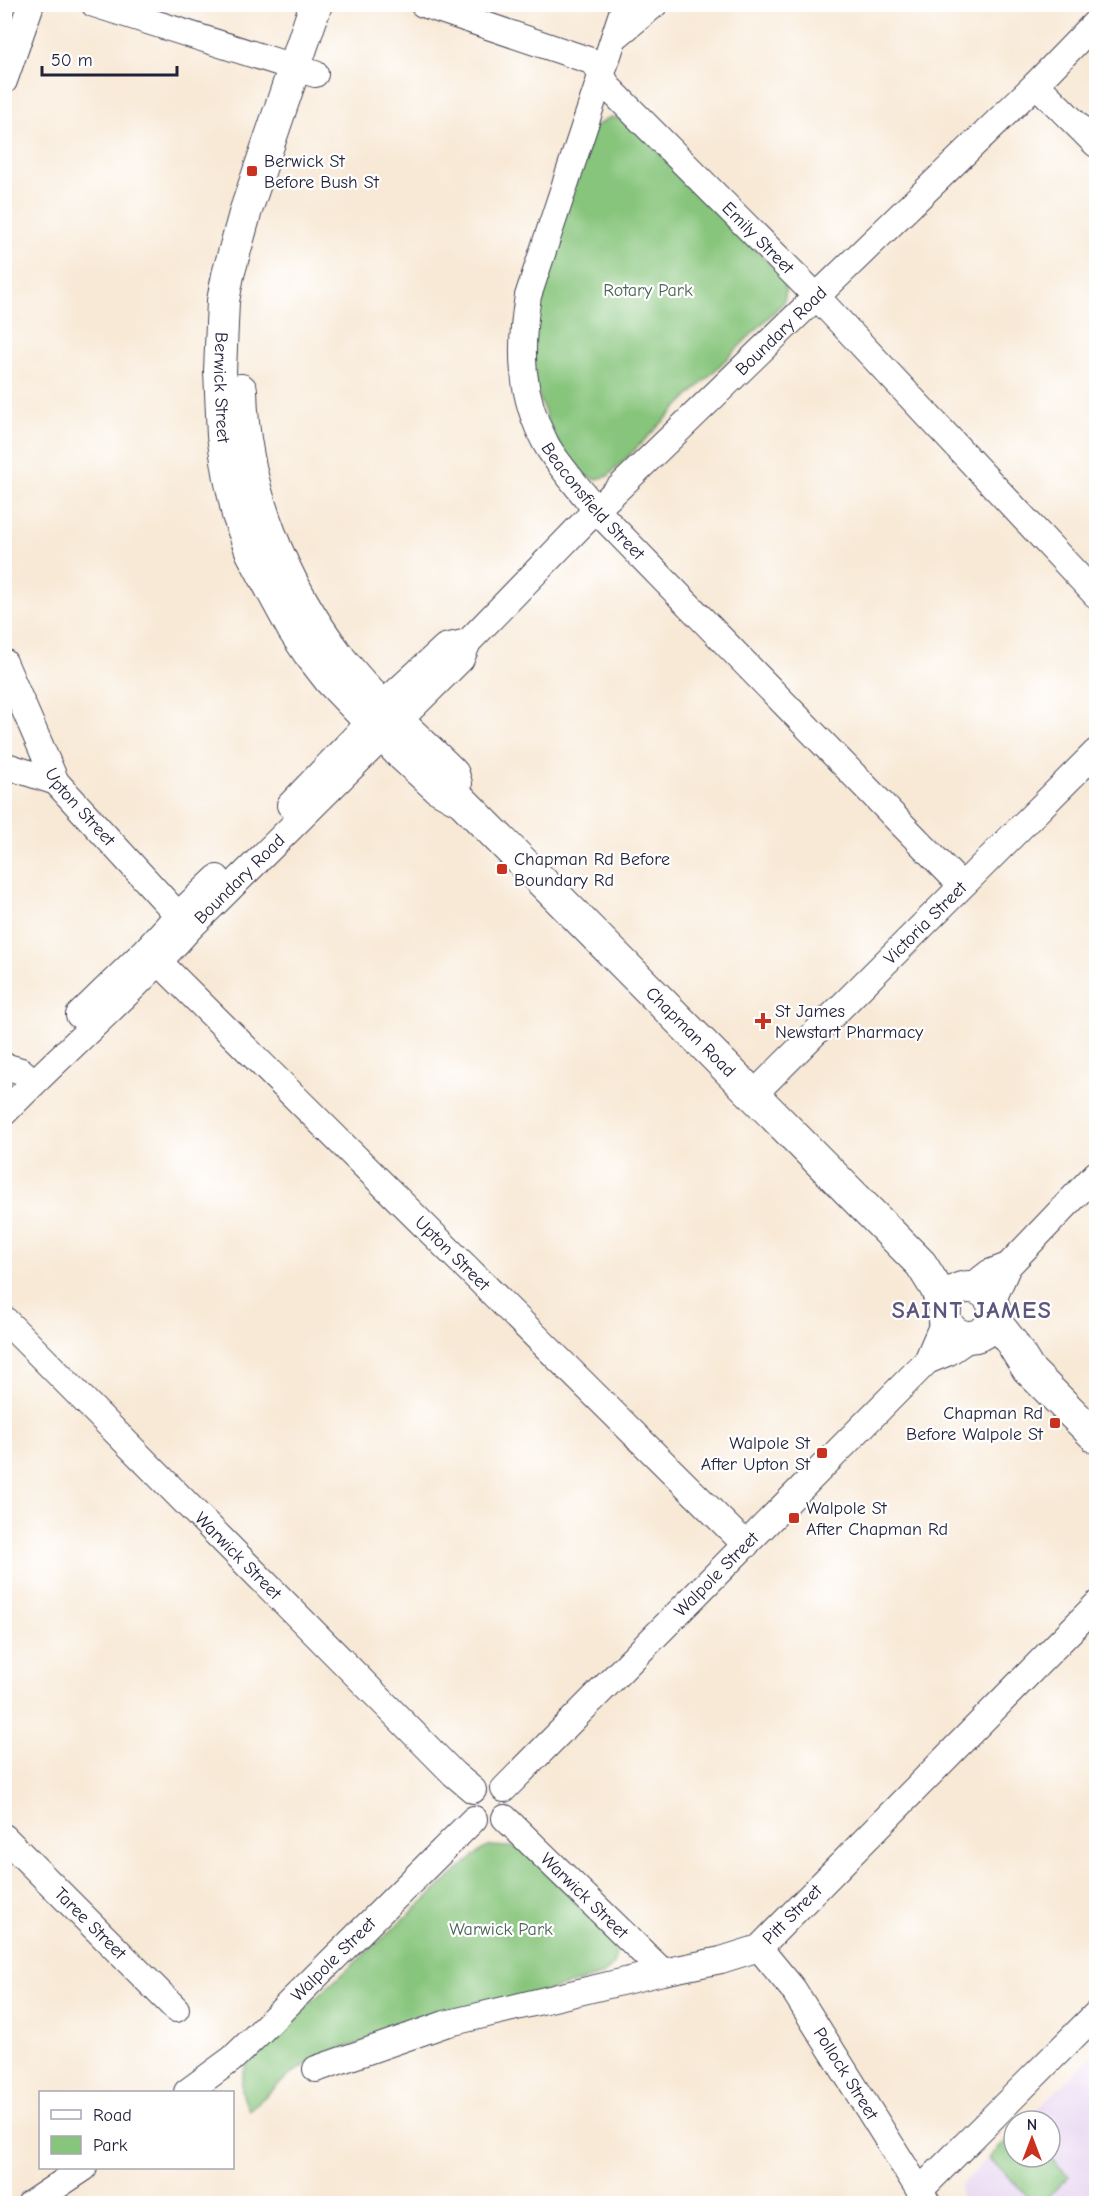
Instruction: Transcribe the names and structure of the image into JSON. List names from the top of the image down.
{
  "streets": {
    "main road": ["Berwick Street", "Chapman Road"],
    "street": [
      "Emily Street",
      "Boundary Road",
      "Beaconsfield Street",
      "Upton Street",
      "Victoria Street",
      "Warwick Street",
      "Walpole Street",
      "Pitt Street",
      "Taree Street",
      "Pollock Street"
    ]
  },
  "crossings": [
    ["Emily Street", "Boundary Road"],
    ["Emily Street", "Beaconsfield Street"],
    ["Boundary Road", "Berwick Street"],
    ["Boundary Road", "Beaconsfield Street"],
    ["Boundary Road", "Upton Street"],
    ["Boundary Road", "Chapman Road"],
    ["Berwick Street", "Chapman Road"],
    ["Beaconsfield Street", "Victoria Street"],
    ["Upton Street", "Walpole Street"],
    ["Victoria Street", "Chapman Road"],
    ["Chapman Road", "Walpole Street"],
    ["Warwick Street", "Walpole Street"],
    ["Warwick Street", "Pitt Street"],
    ["Pitt Street", "Pollock Street"]
  ],
  "districts": ["SAINT JAMES"],
  "parks": ["Rotary Park", "Warwick Park"],
  "places": {
    "transit": [
      "Berwick St Before Bush St",
      "Chapman Rd Before Boundary Rd",
      "Chapman Rd Before Walpole St",
      "Walpole St After Upton St",
      "Walpole St After Chapman Rd"
    ],
    "health": ["St James Newstart Pharmacy"]
  },
  "legend": ["Road", "Park"],
  "scale_bar": "50 m",
  "north": "top"
}
